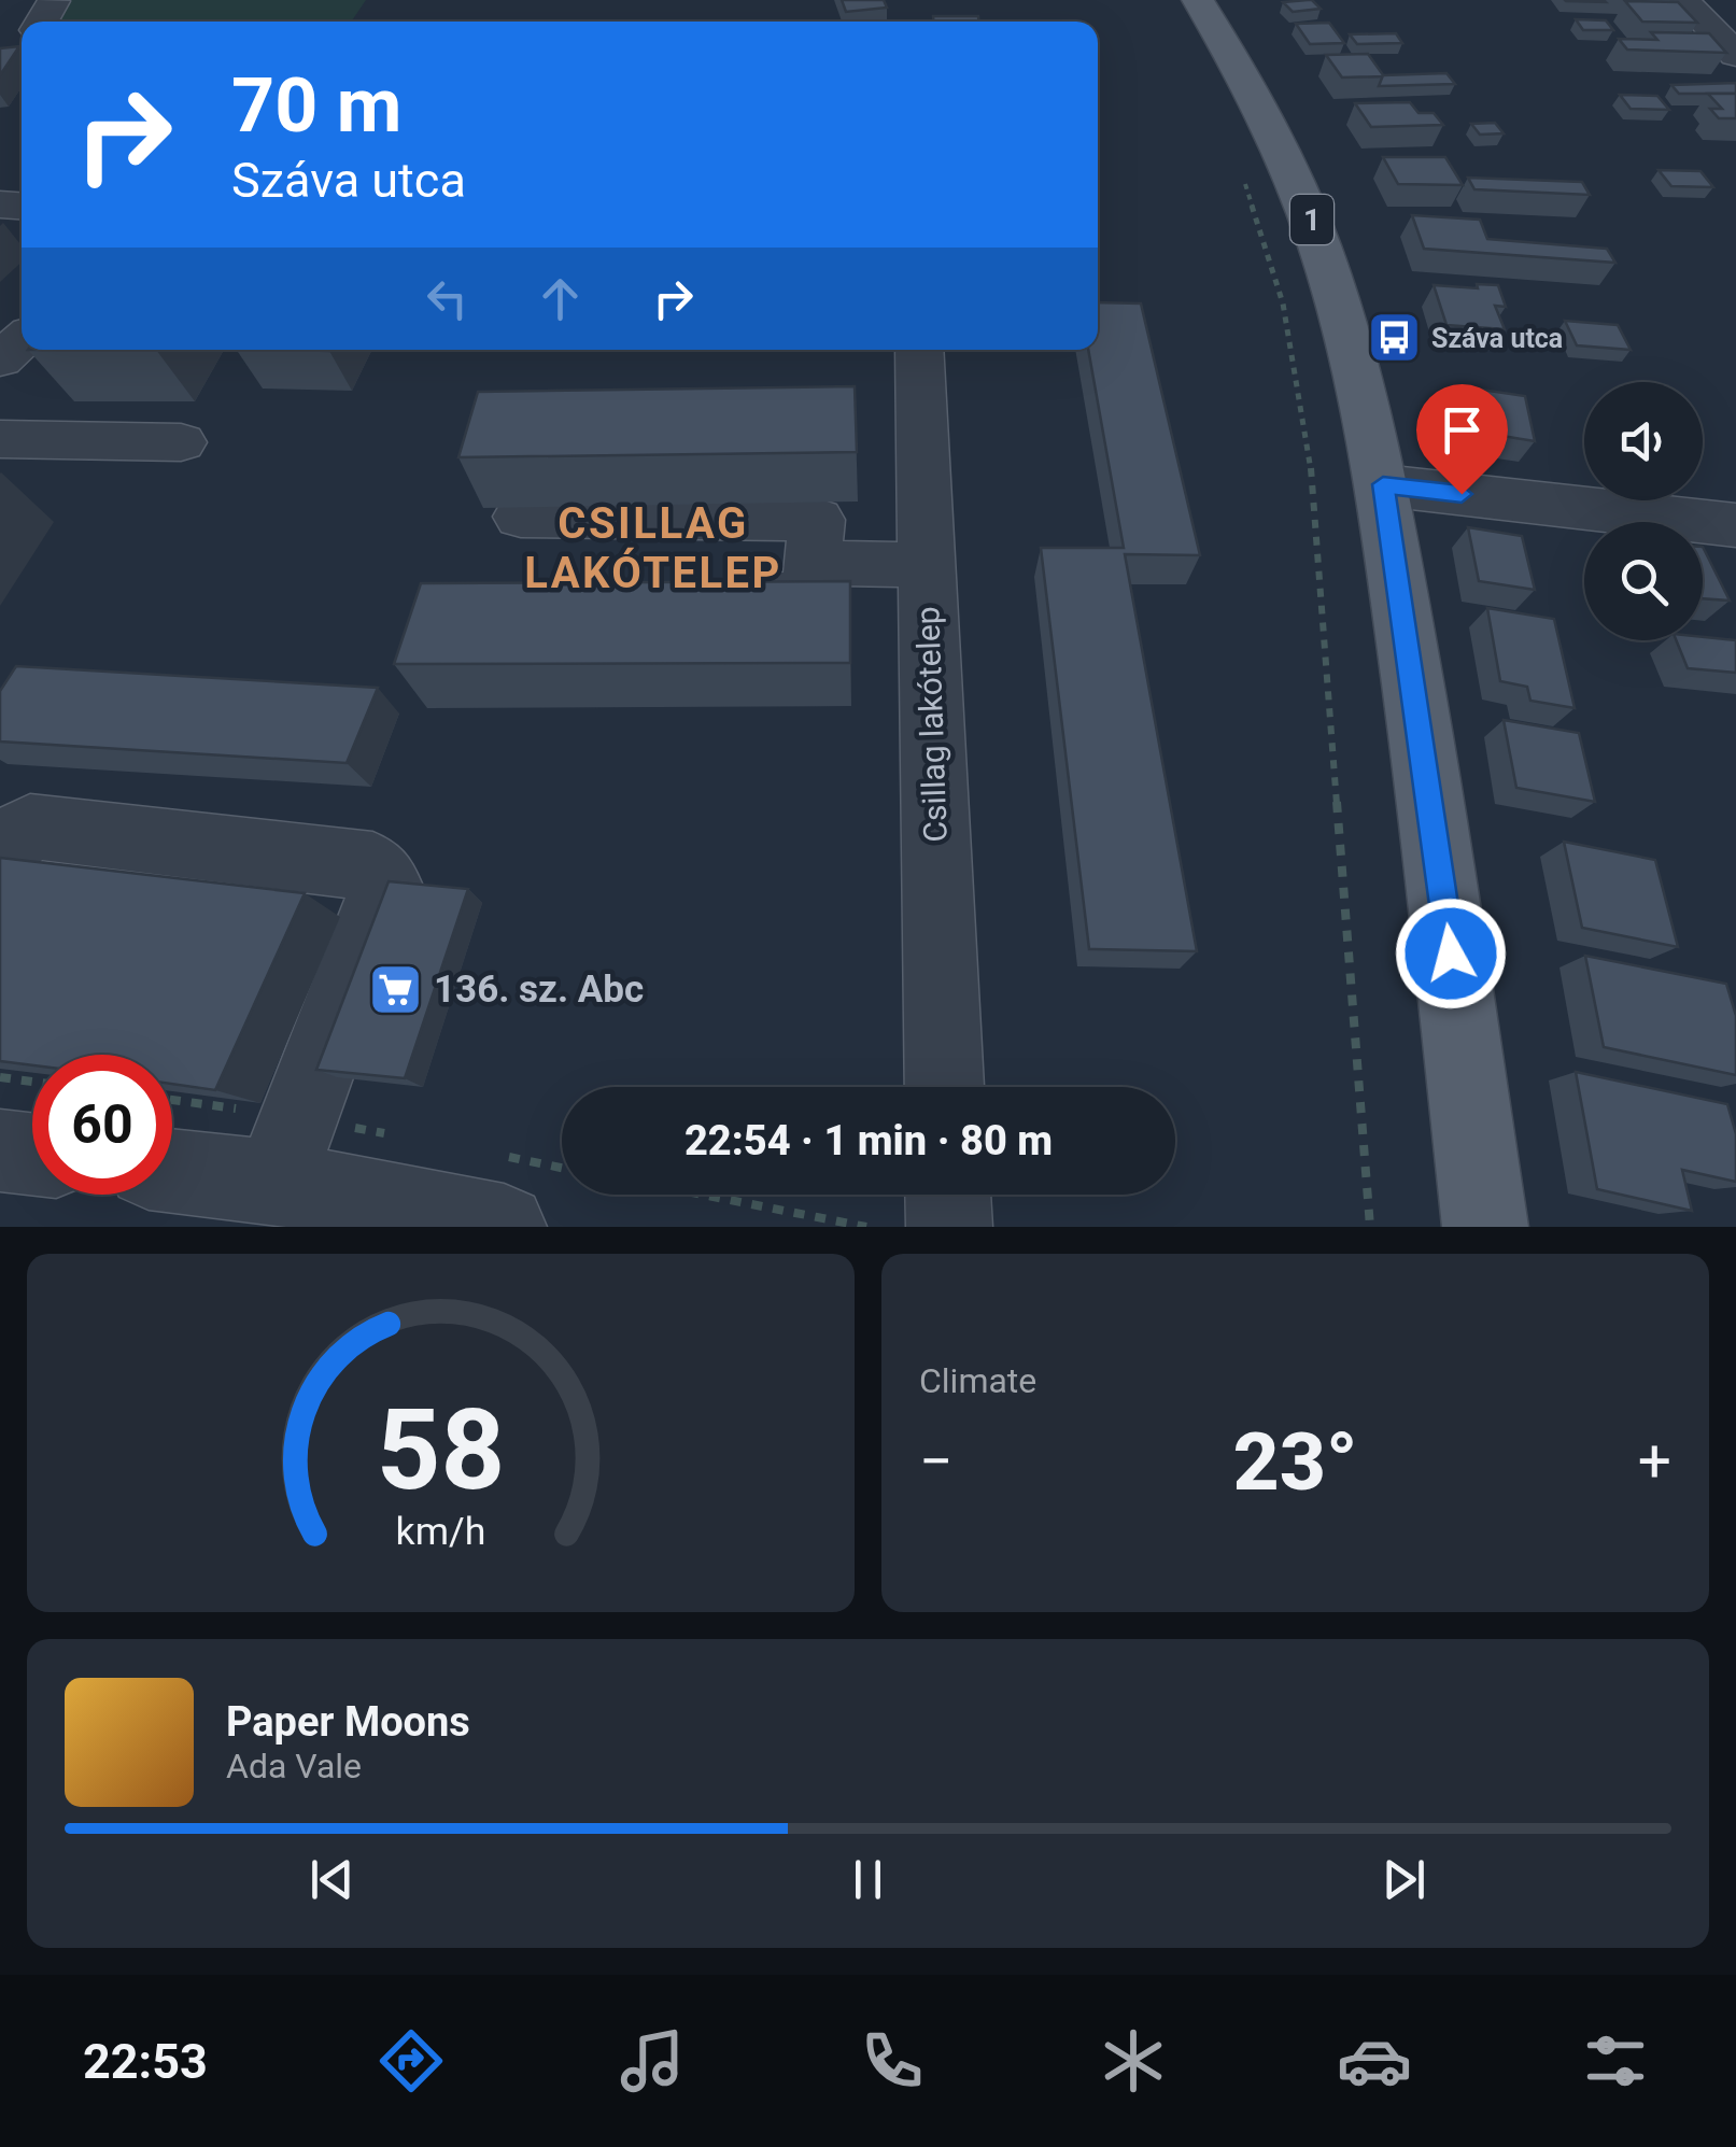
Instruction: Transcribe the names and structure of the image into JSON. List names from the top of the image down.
{
  "streets": {
    "main road": ["1"],
    "street": ["Csillag lakótelep"]
  },
  "districts": ["CSILLAG LAKÓTELEP"],
  "places": {
    "bus stop": ["Száva utca"],
    "supermarket": ["136. sz. Abc"]
  },
  "page": {
    "turn": ["70 m", "Száva utca"],
    "limit": "60",
    "trip": "22:54 · 1 min · 80 m",
    "tile": "Climate",
    "heat": ["−", "23°", "+"],
    "song": ["Paper Moons", "Ada Vale"],
    "tabs": "22:53",
    "gauge": ["58", "km/h"]
  }
}
